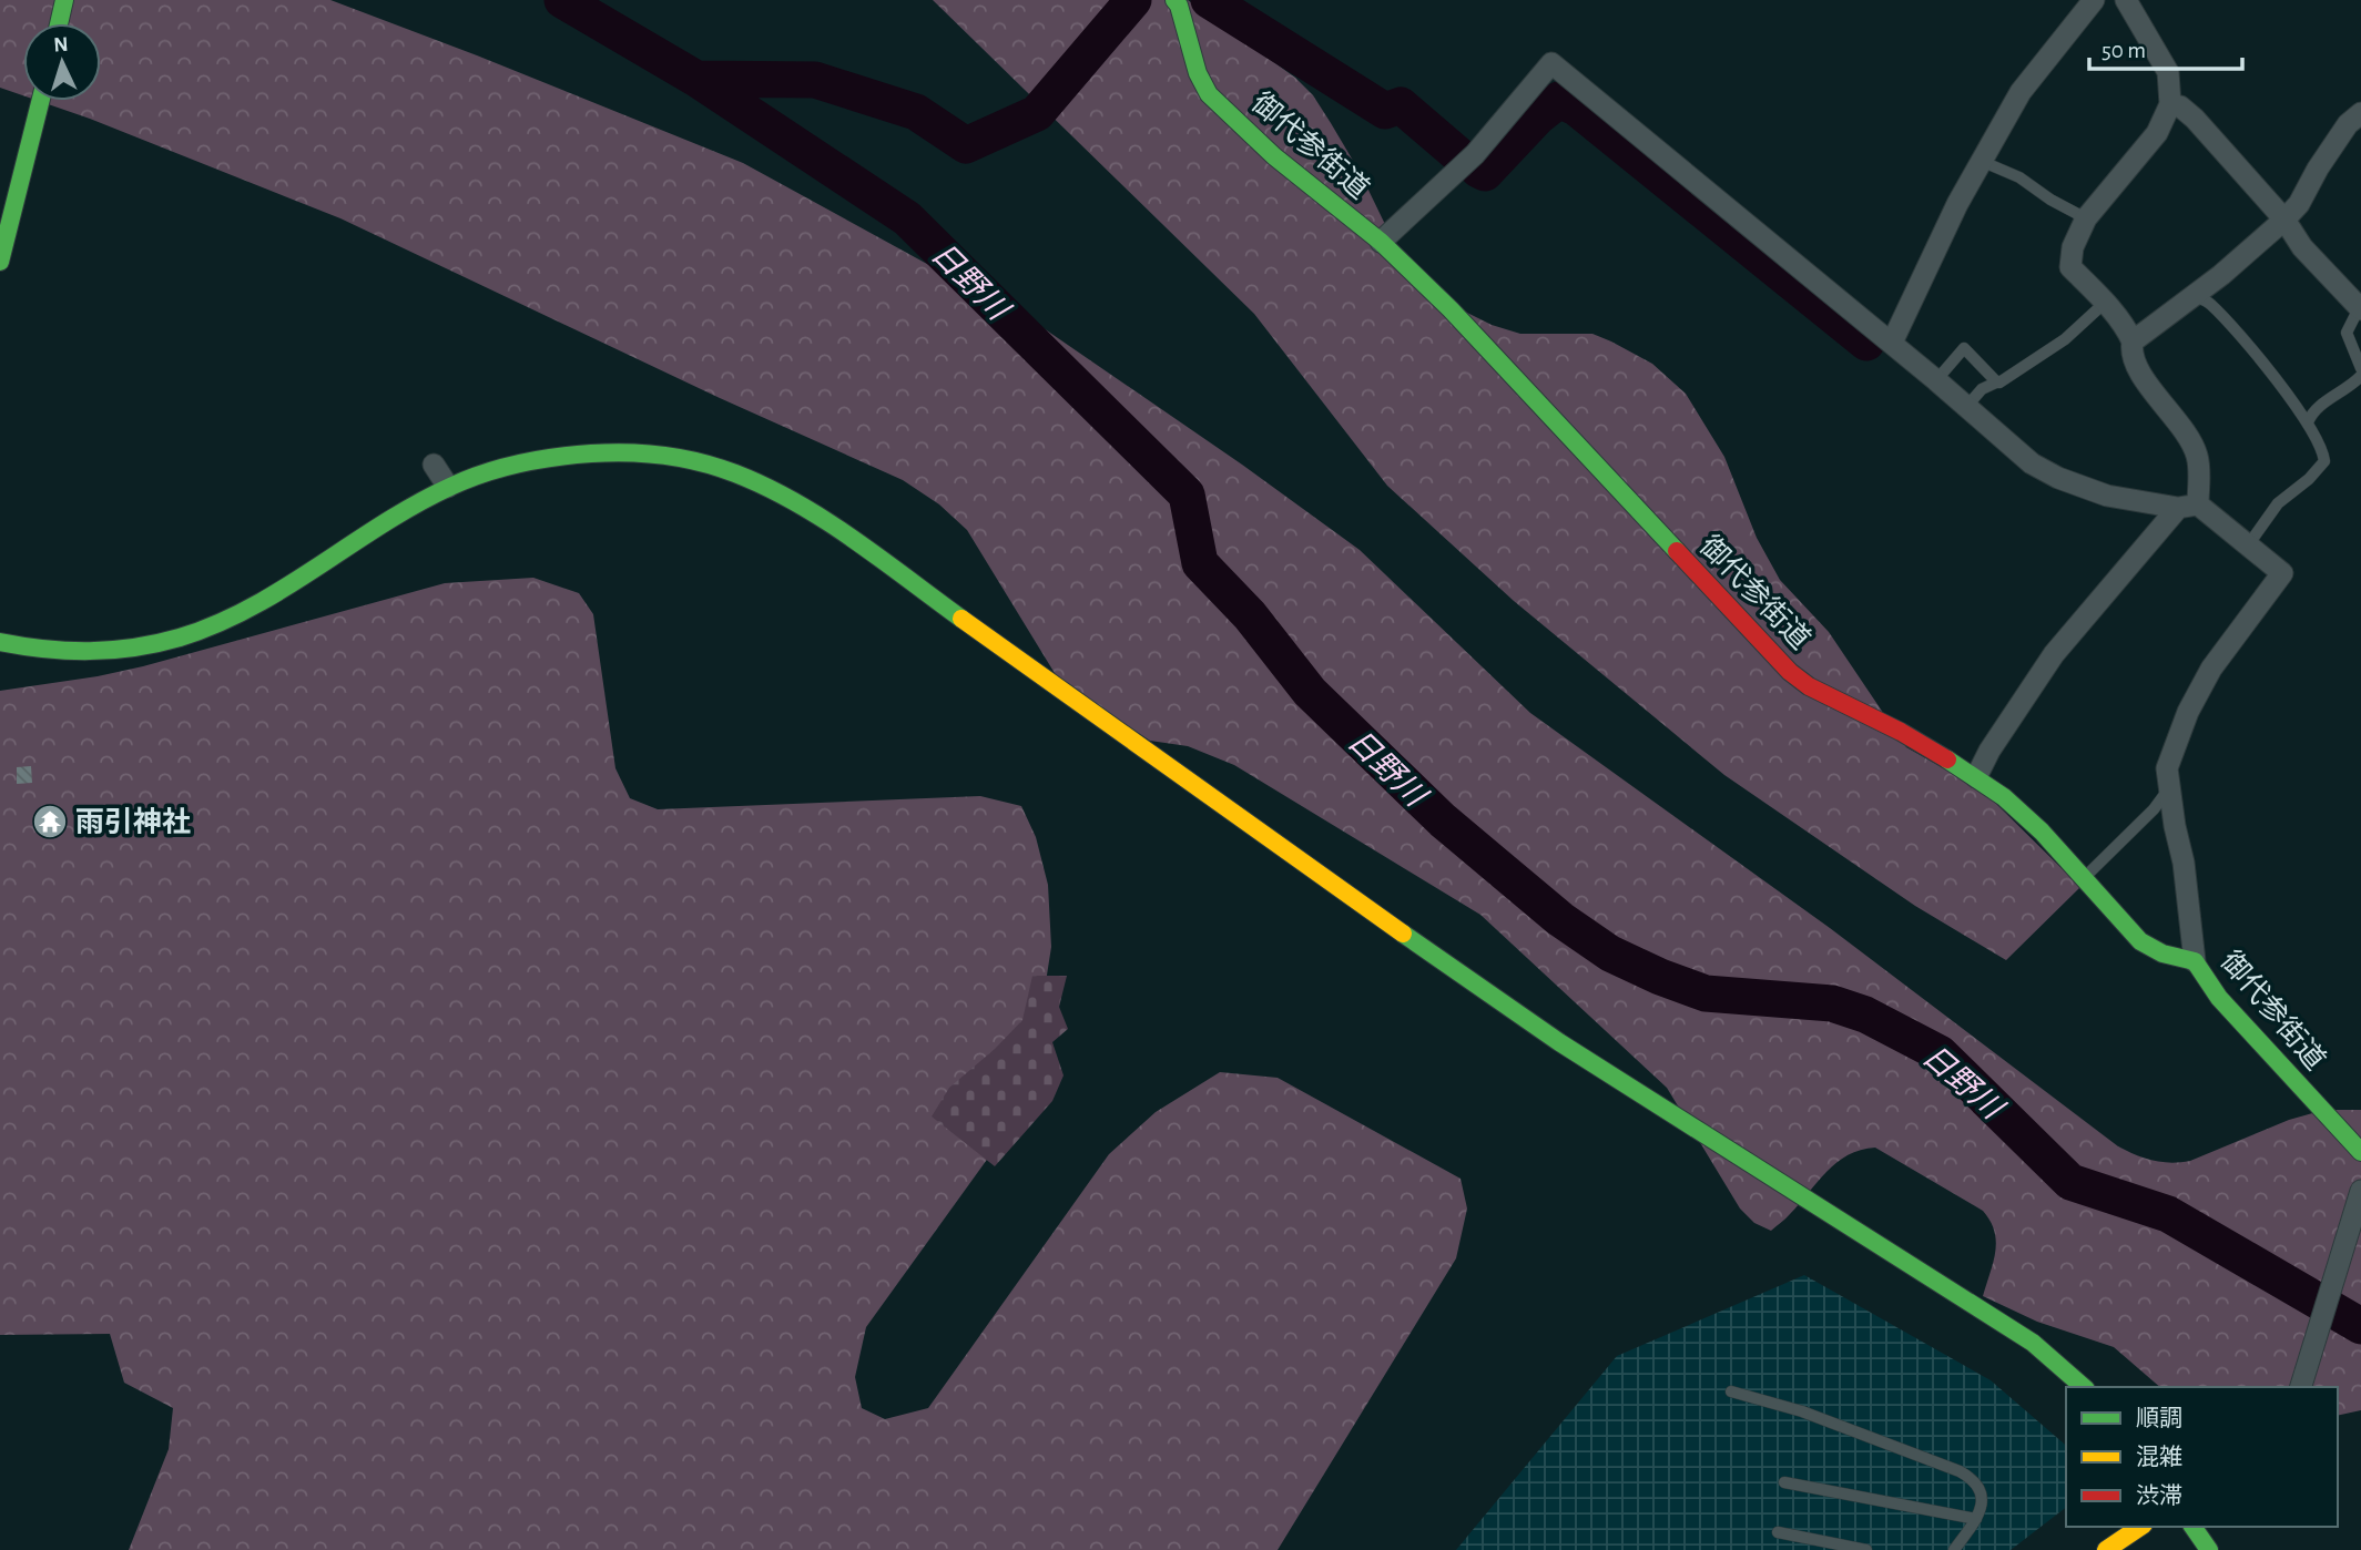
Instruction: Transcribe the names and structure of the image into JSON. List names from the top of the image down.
{
  "streets": {
    "main road": ["御代参街道"]
  },
  "water": ["日野川"],
  "places": {
    "temple": ["雨引神社"]
  },
  "legend": ["順調", "混雑", "渋滞"],
  "scale_bar": "50 m",
  "north": "top"
}
